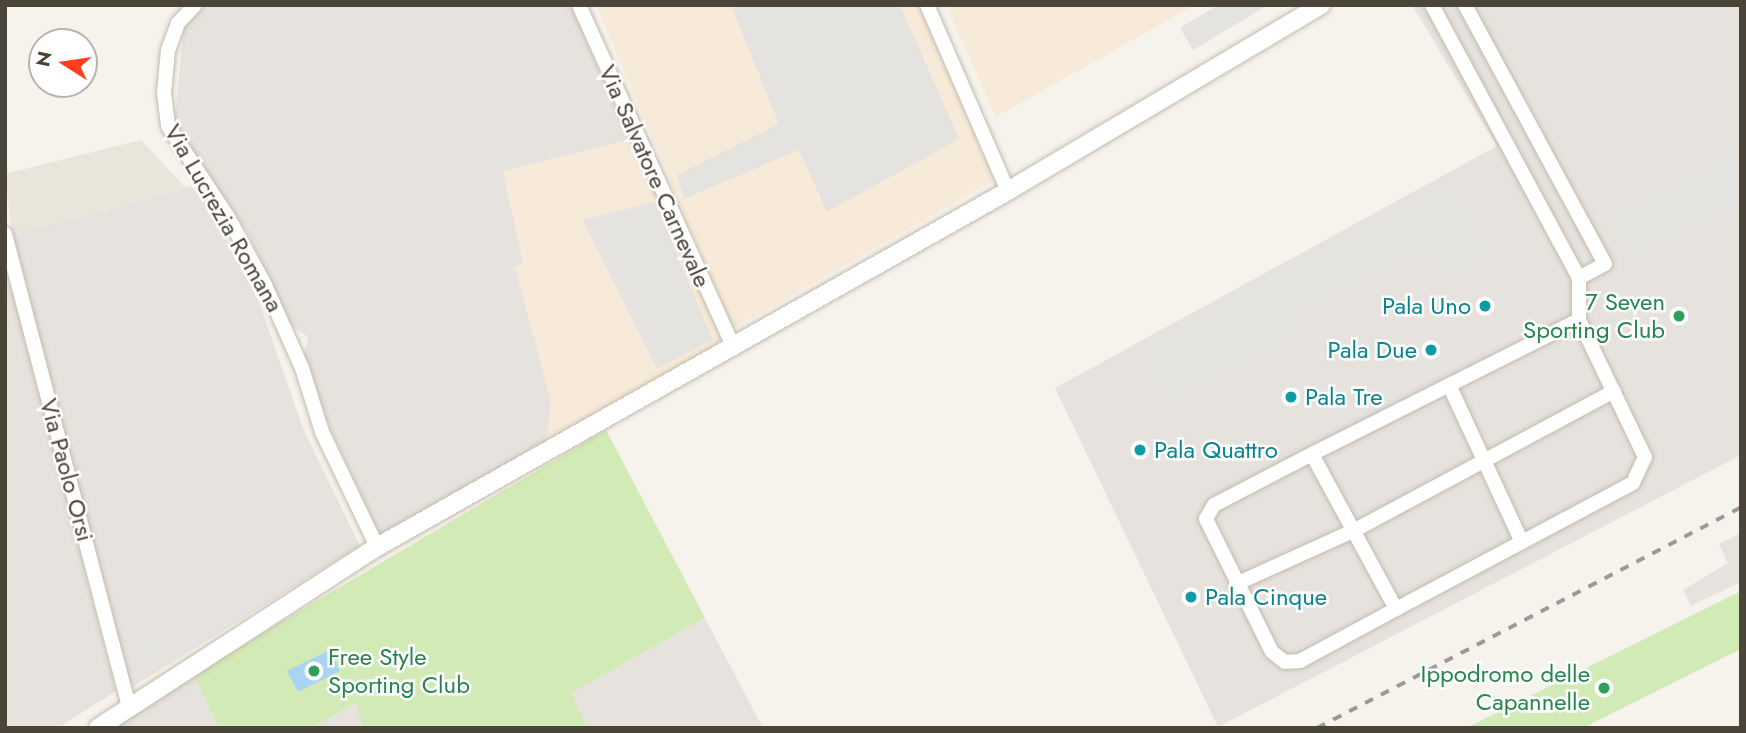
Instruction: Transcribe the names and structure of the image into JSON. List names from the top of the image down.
{
  "streets": {
    "street": ["Via Salvatore Carnevale", "Via Lucrezia Romana", "Via Paolo Orsi"]
  },
  "places": [
    "Pala Uno",
    "7 Seven Sporting Club",
    "Pala Due",
    "Pala Tre",
    "Pala Quattro",
    "Pala Cinque",
    "Free Style Sporting Club",
    "Ippodromo delle Capannelle"
  ],
  "north": "left"
}
